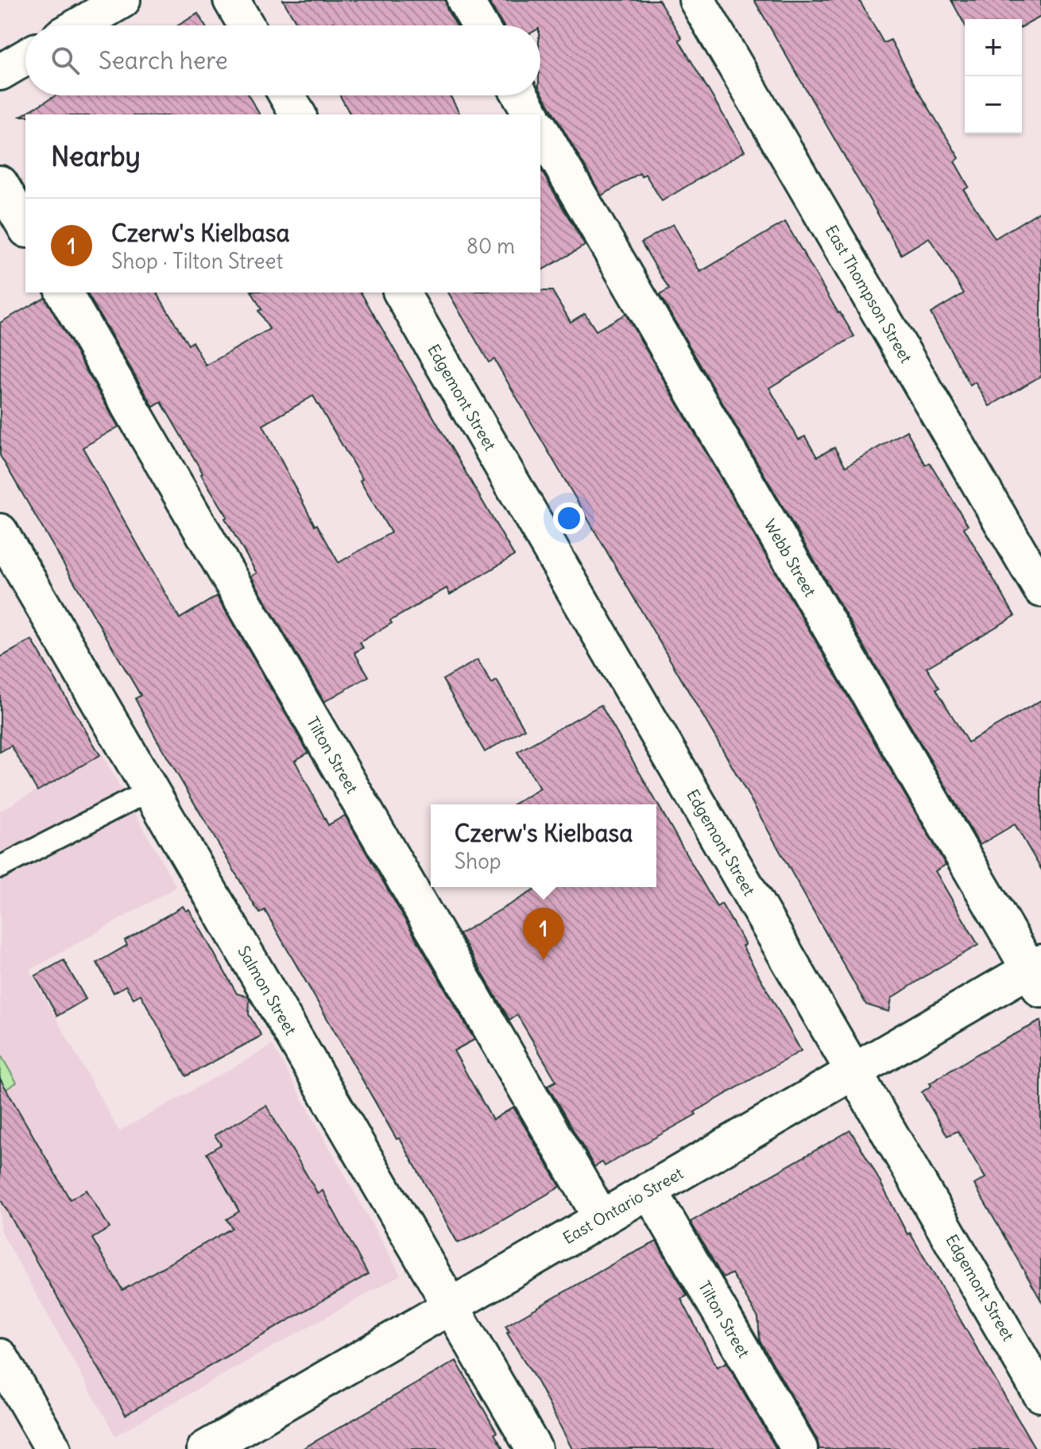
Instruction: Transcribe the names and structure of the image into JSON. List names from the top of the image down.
{
  "streets": {
    "street": [
      "East Thompson Street",
      "Edgemont Street",
      "Webb Street",
      "Tilton Street",
      "Salmon Street",
      "East Ontario Street"
    ]
  },
  "crossings": [
    ["Edgemont Street", "East Ontario Street"],
    ["Webb Street", "East Ontario Street"],
    ["Tilton Street", "East Ontario Street"],
    ["Salmon Street", "East Ontario Street"]
  ],
  "page": {
    "map_buttons": ["+", "−"],
    "search": "Search here",
    "heading": "Nearby",
    "list": [
      {
        "mark": "1",
        "name": "Czerw's Kielbasa",
        "note": "Shop · Tilton Street",
        "value": "80 m"
      }
    ],
    "popup": ["Czerw's Kielbasa", "Shop"],
    "pins": "1"
  }
}
